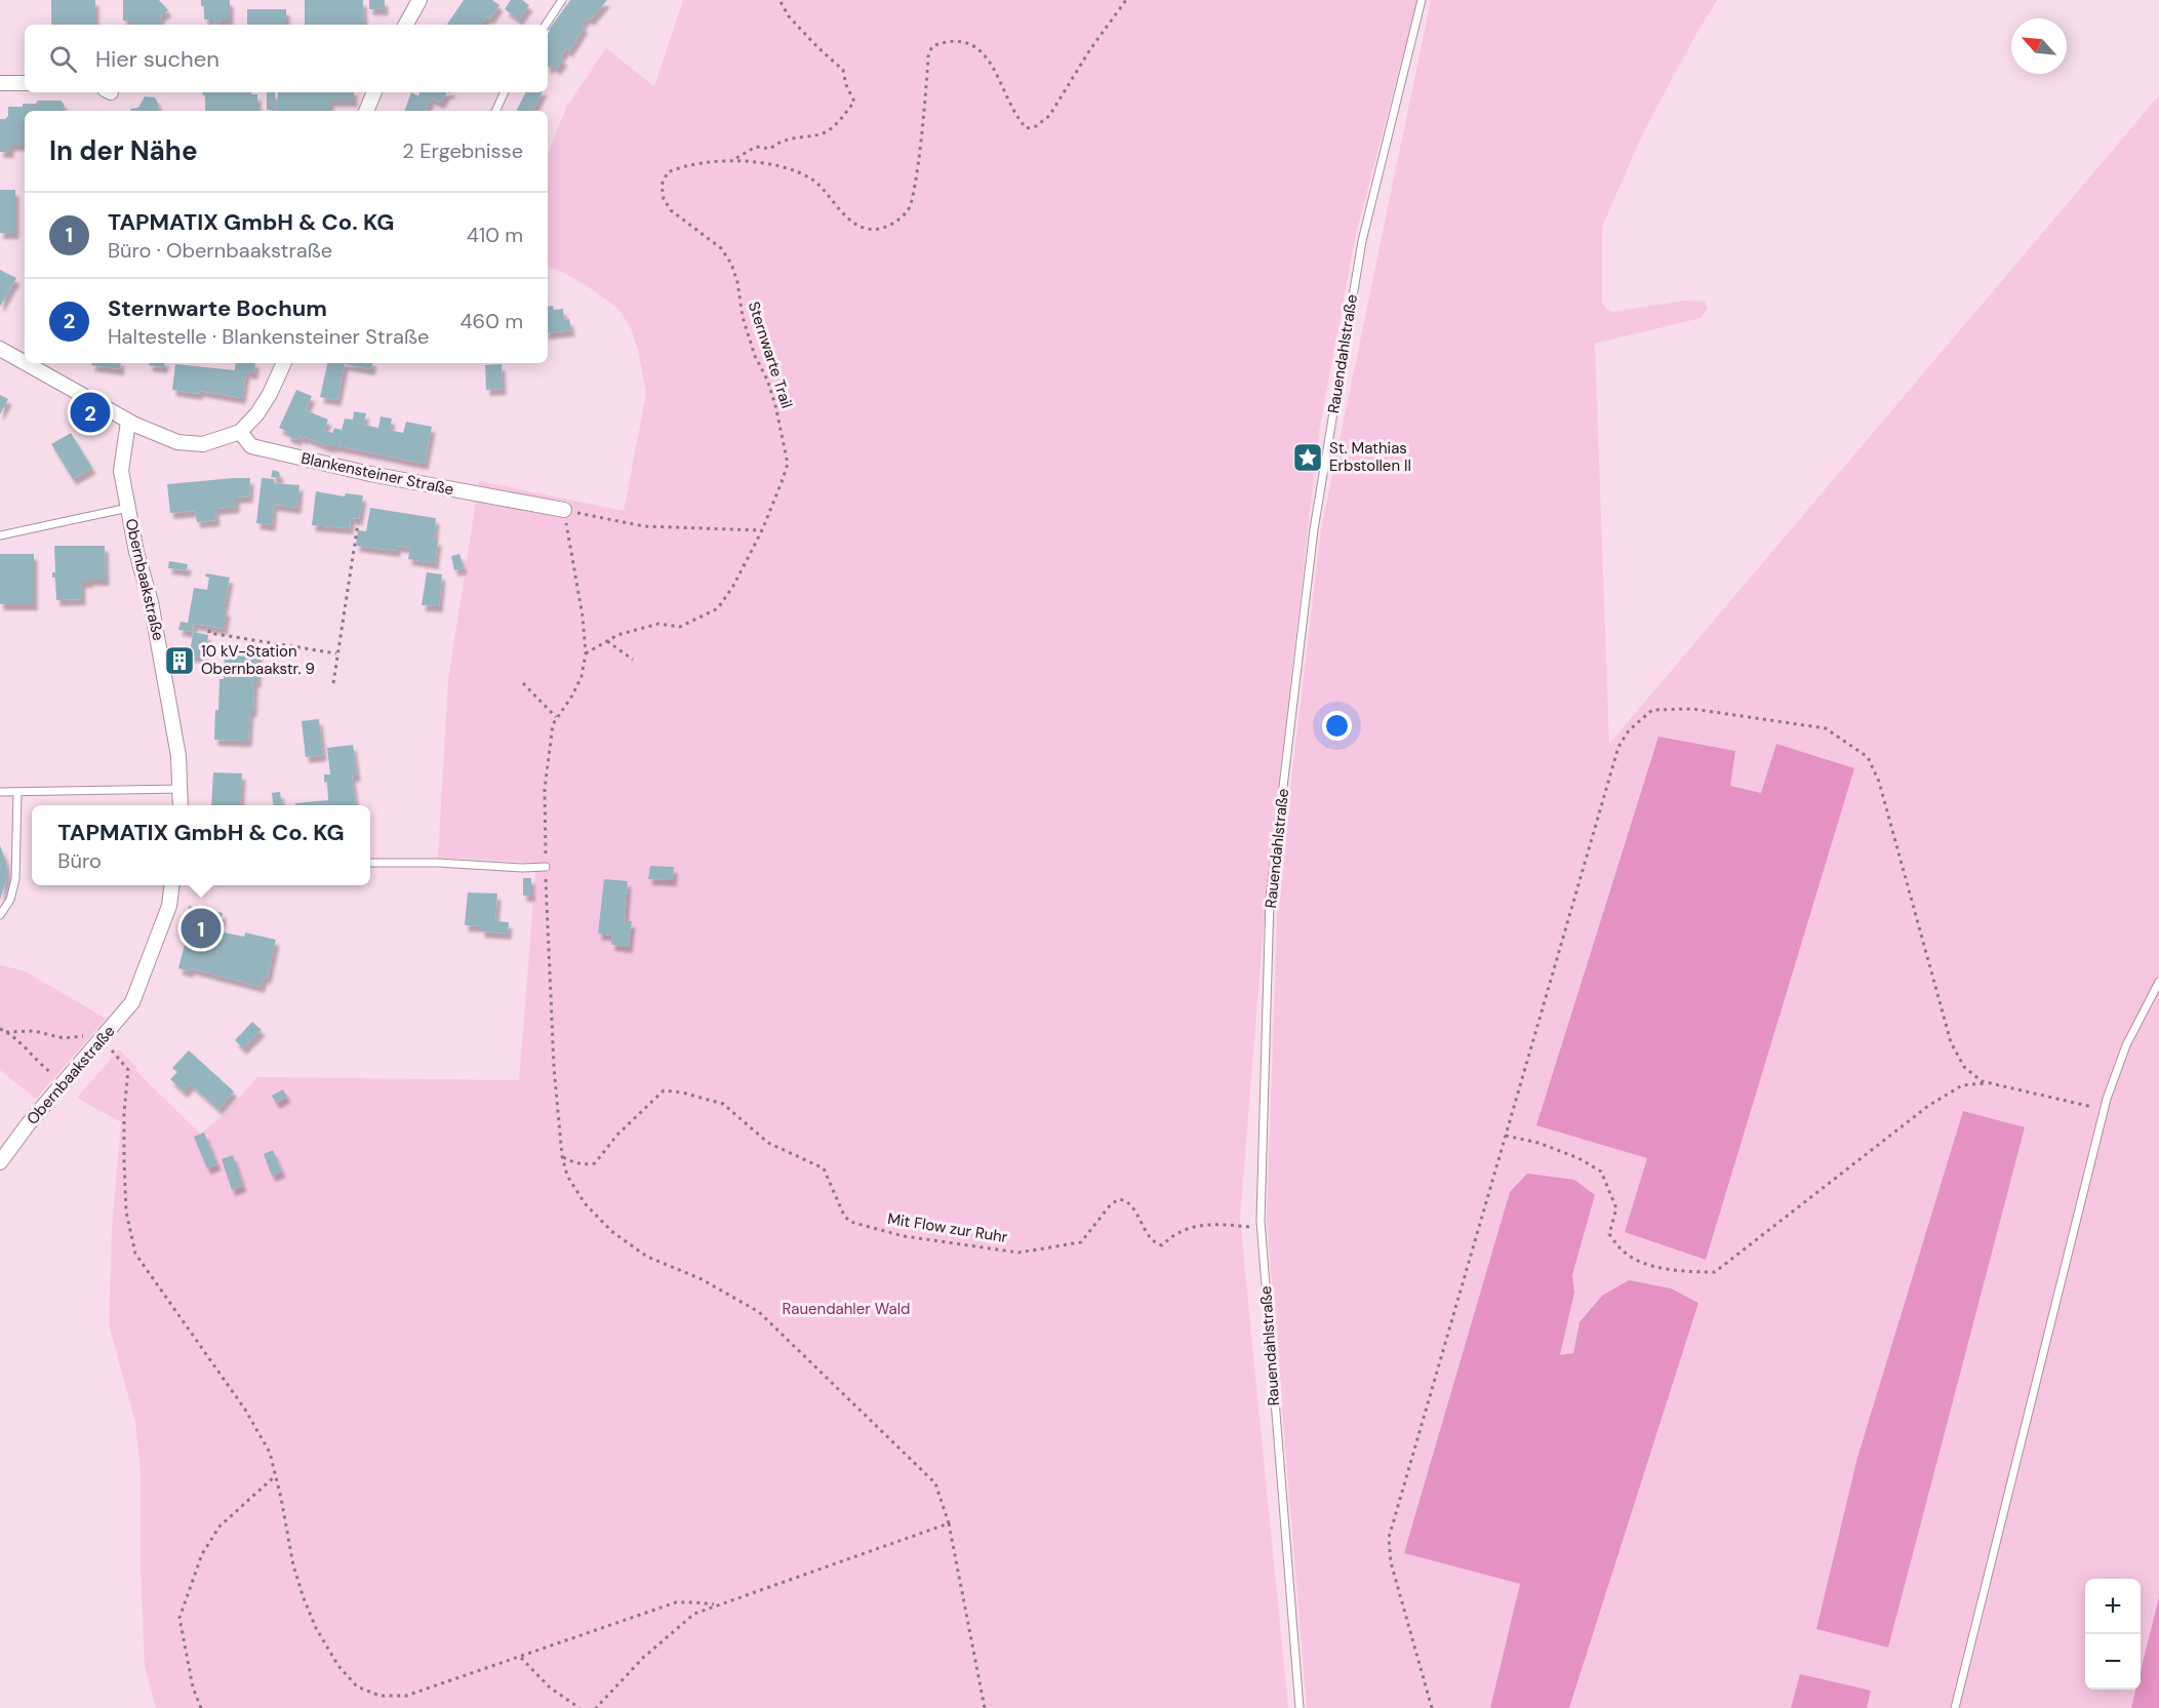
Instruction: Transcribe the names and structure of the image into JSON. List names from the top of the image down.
{
  "streets": {
    "street": ["Blankensteiner Straße", "Obernbaakstraße"],
    "lane": ["Rauendahlstraße"],
    "path": ["Sternwarte Trail", "Mit Flow zur Ruhr"]
  },
  "crossings": [
    ["Rauendahlstraße", "Mit Flow zur Ruhr"]
  ],
  "parks": ["Rauendahler Wald"],
  "places": {
    "place": ["St. Mathias Erbstollen II"],
    "building": ["10 kV-Station Obernbaakstr. 9"]
  },
  "north": "top left",
  "page": {
    "search": "Hier suchen",
    "heading": ["In der Nähe", "2 Ergebnisse"],
    "list": [
      {
        "mark": "1",
        "name": "TAPMATIX GmbH & Co. KG",
        "note": "Büro · Obernbaakstraße",
        "value": "410 m"
      },
      {
        "mark": "2",
        "name": "Sternwarte Bochum",
        "note": "Haltestelle · Blankensteiner Straße",
        "value": "460 m"
      }
    ],
    "pins": ["2", "1"],
    "popup": ["TAPMATIX GmbH & Co. KG", "Büro"],
    "map_buttons": ["+", "−"]
  }
}
